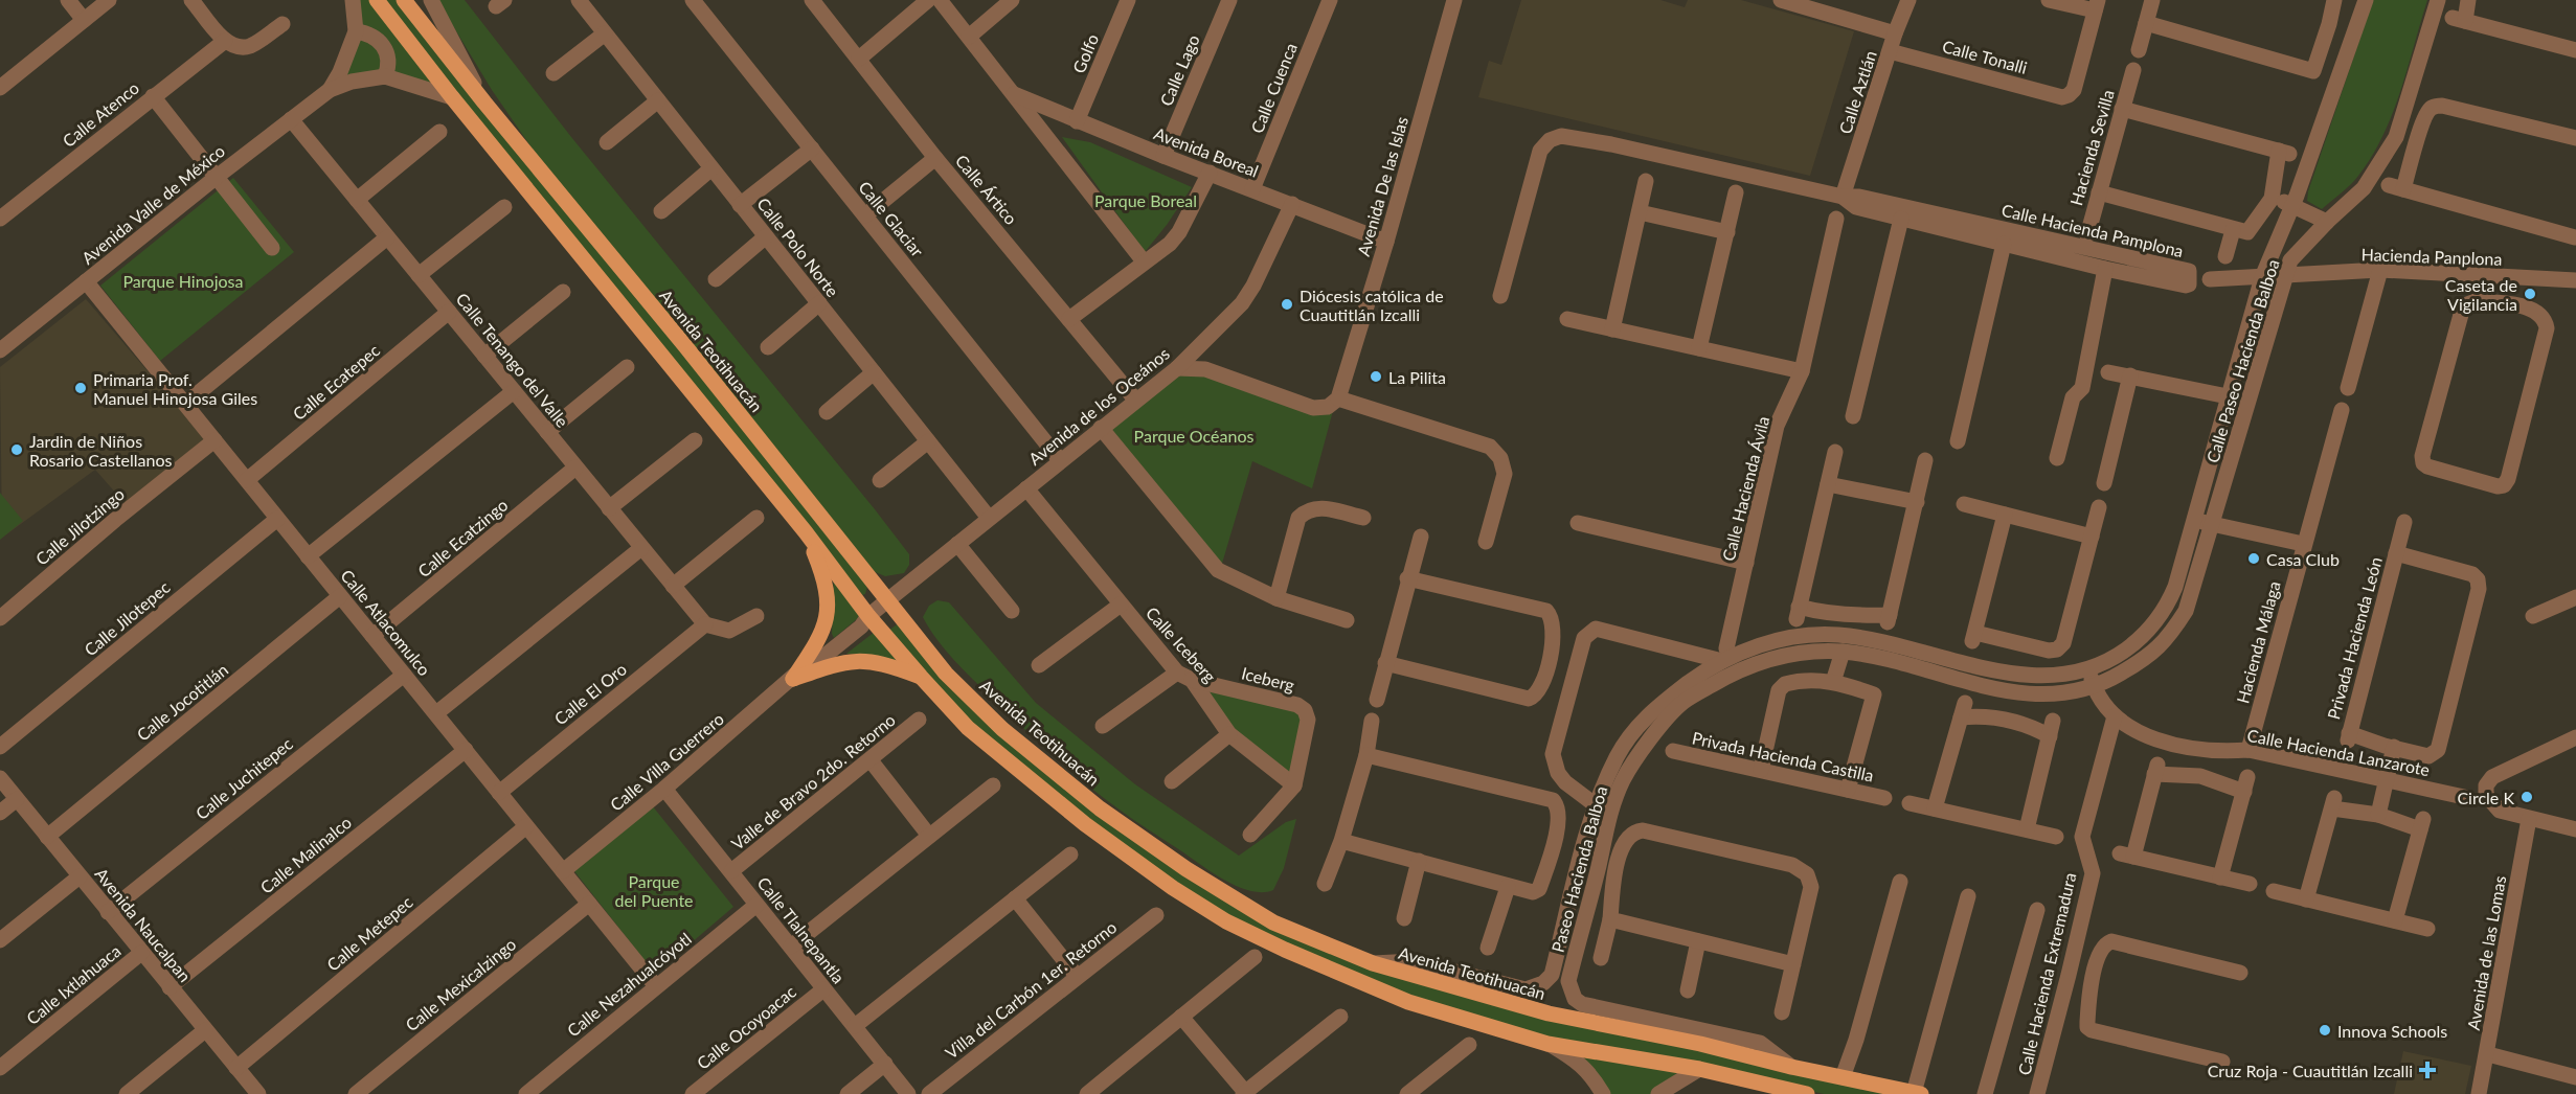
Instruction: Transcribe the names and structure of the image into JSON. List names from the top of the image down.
{
  "streets": {
    "main road": ["Avenida Teotihuacán"],
    "street": [
      "Golfo",
      "Calle Tonalli",
      "Calle Lago",
      "Calle Cuenca",
      "Calle Aztlán",
      "Calle Atenco",
      "Hacienda Sevilla",
      "Avenida Boreal",
      "Avenida De las Islas",
      "Calle Ártico",
      "Avenida Valle de México",
      "Calle Glaciar",
      "Calle Hacienda Pamplona",
      "Calle Polo Norte",
      "Hacienda Panplona",
      "Calle Tenango del Valle",
      "Calle Paseo Hacienda Balboa",
      "Calle Ecatepec",
      "Avenida de los Oceános",
      "Calle Hacienda Ávila",
      "Calle Jilotzingo",
      "Calle Ecatzingo",
      "Calle Jilotepec",
      "Calle Atlacomulco",
      "Privada Hacienda León",
      "Hacienda Málaga",
      "Calle Iceberg",
      "Iceberg",
      "Calle El Oro",
      "Calle Jocotitlán",
      "Calle Hacienda Lanzarote",
      "Privada Hacienda Castilla",
      "Calle Villa Guerrero",
      "Calle Juchitepec",
      "Valle de Bravo 2do. Retorno",
      "Calle Malinalco",
      "Paseo Hacienda Balboa",
      "Avenida Naucalpan",
      "Calle Tlalnepantla",
      "Calle Metepec",
      "Avenida de las Lomas",
      "Calle Hacienda Extremadura",
      "Calle Ixtlahuaca",
      "Calle Mexicalzingo",
      "Calle Nezahualcóyotl",
      "Villa del Carbón 1er. Retorno",
      "Calle Ocoyoacac"
    ]
  },
  "crossings": [
    ["Golfo", "Avenida Boreal"],
    ["Calle Tonalli", "Calle Aztlán"],
    ["Calle Lago", "Avenida Boreal"],
    ["Calle Cuenca", "Avenida Boreal"],
    ["Calle Aztlán", "Calle Hacienda Pamplona"],
    ["Avenida Boreal", "Avenida De las Islas"],
    ["Avenida Boreal", "Avenida de los Oceános"],
    ["Calle Ártico", "Avenida de los Oceános"],
    ["Avenida Valle de México", "Calle Tenango del Valle"],
    ["Avenida Valle de México", "Calle Atlacomulco"],
    ["Calle Glaciar", "Avenida de los Oceános"],
    ["Calle Polo Norte", "Avenida de los Oceános"],
    ["Hacienda Panplona", "Calle Paseo Hacienda Balboa"],
    ["Avenida Teotihuacán", "Avenida de los Oceános"],
    ["Avenida Teotihuacán", "Calle Villa Guerrero"],
    ["Avenida Teotihuacán", "Paseo Hacienda Balboa"],
    ["Calle Tenango del Valle", "Calle Ecatepec"],
    ["Calle Tenango del Valle", "Calle Ecatzingo"],
    ["Calle Tenango del Valle", "Calle El Oro"],
    ["Calle Paseo Hacienda Balboa", "Calle Hacienda Lanzarote"],
    ["Calle Paseo Hacienda Balboa", "Paseo Hacienda Balboa"],
    ["Calle Ecatepec", "Calle Atlacomulco"],
    ["Avenida de los Oceános", "Calle Iceberg"],
    ["Avenida de los Oceános", "Calle Villa Guerrero"],
    ["Calle Hacienda Ávila", "Paseo Hacienda Balboa"],
    ["Calle Jilotzingo", "Calle Atlacomulco"],
    ["Calle Ecatzingo", "Calle Atlacomulco"],
    ["Calle Jilotepec", "Calle Atlacomulco"],
    ["Calle Atlacomulco", "Calle El Oro"],
    ["Calle Atlacomulco", "Calle Jocotitlán"],
    ["Calle Atlacomulco", "Calle Villa Guerrero"],
    ["Calle Atlacomulco", "Calle Juchitepec"],
    ["Calle Atlacomulco", "Calle Malinalco"],
    ["Calle Atlacomulco", "Calle Metepec"],
    ["Calle Atlacomulco", "Calle Mexicalzingo"],
    ["Calle Atlacomulco", "Calle Nezahualcóyotl"],
    ["Hacienda Málaga", "Calle Hacienda Lanzarote"],
    ["Calle Iceberg", "Iceberg"],
    ["Calle Jocotitlán", "Avenida Naucalpan"],
    ["Calle Hacienda Lanzarote", "Paseo Hacienda Balboa"],
    ["Calle Hacienda Lanzarote", "Calle Hacienda Extremadura"],
    ["Calle Villa Guerrero", "Calle Tlalnepantla"],
    ["Calle Juchitepec", "Avenida Naucalpan"],
    ["Valle de Bravo 2do. Retorno", "Calle Tlalnepantla"],
    ["Calle Malinalco", "Avenida Naucalpan"],
    ["Avenida Naucalpan", "Calle Metepec"],
    ["Avenida Naucalpan", "Calle Ixtlahuaca"],
    ["Calle Tlalnepantla", "Calle Nezahualcóyotl"],
    ["Calle Tlalnepantla", "Calle Ocoyoacac"]
  ],
  "parks": [
    "Parque Boreal",
    "Parque Hinojosa",
    "Parque Océanos",
    "Parque del Puente"
  ],
  "places": {
    "other": [
      "Caseta de Vigilancia",
      "Diócesis católica de Cuautitlán Izcalli",
      "La Pilita",
      "Primaria Prof. Manuel Hinojosa Giles",
      "Jardin de Niños Rosario Castellanos",
      "Casa Club",
      "Circle K",
      "Innova Schools"
    ],
    "health": ["Cruz Roja - Cuautitlán Izcalli"]
  }
}
